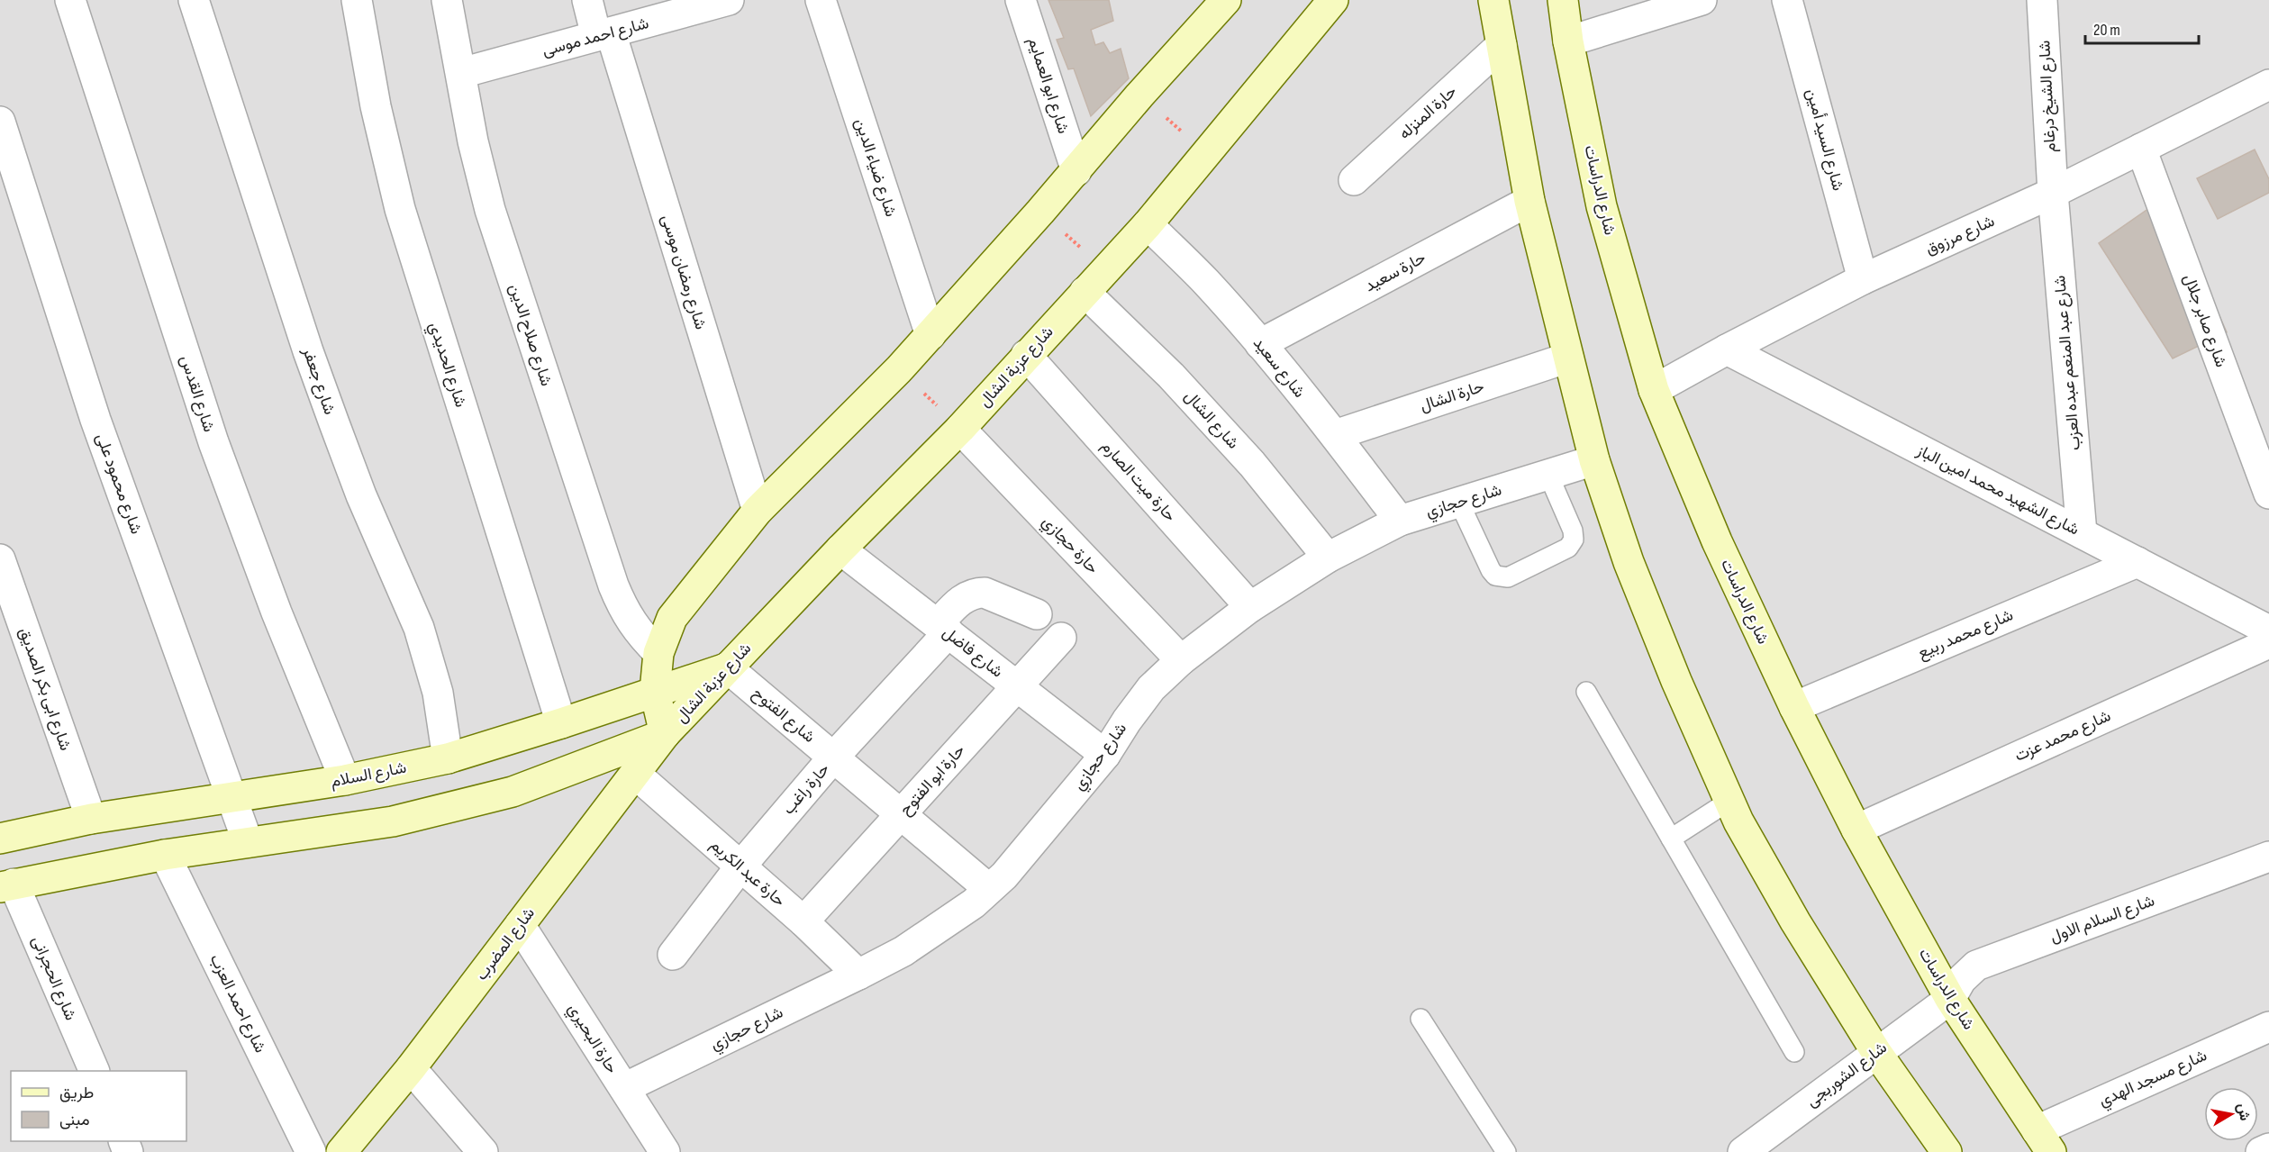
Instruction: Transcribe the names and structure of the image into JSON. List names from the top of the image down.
{
  "streets": {
    "street": [
      "شارع احمد موسى",
      "شارع ابو العمايم",
      "شارع الشيخ درغام",
      "حارة المنزله",
      "شارع السيد أمين",
      "شارع ضياء الدين",
      "شارع الدراسات",
      "شارع مرزوق",
      "شارع رمضان موسى",
      "حارة سعيد",
      "شارع صابر جلال",
      "شارع صلاح الدين",
      "شارع عبد المنعم عبده العزب",
      "شارع الحديدي",
      "شارع عزبة الشال",
      "شارع سعيد",
      "شارع جعفر",
      "شارع القدس",
      "حارة الشال",
      "شارع الشال",
      "حارة ميت الصارم",
      "شارع محمود على",
      "شارع الشهيد محمد امين الباز",
      "شارع حجازي",
      "حارة حجازي",
      "شارع محمد ربيع",
      "شارع فاضل",
      "شارع ابى بكر الصديق",
      "شارع الفتوح",
      "شارع محمد عزت",
      "شارع السلام",
      "حارة ابو الفتوح",
      "حارة راغب",
      "حارة عبد الكريم",
      "شارع السلام الاول",
      "شارع المضرب",
      "شارع الحجرانى",
      "شارع احمد العزب",
      "حارة البحيري",
      "شارع الشوربجى",
      "شارع مسجد الهدي"
    ]
  },
  "crossings": [
    ["شارع احمد موسى", "شارع رمضان موسى"],
    ["شارع احمد موسى", "شارع صلاح الدين"],
    ["شارع ابو العمايم", "شارع عزبة الشال"],
    ["شارع الشيخ درغام", "شارع مرزوق"],
    ["شارع الشيخ درغام", "شارع عبد المنعم عبده العزب"],
    ["شارع السيد أمين", "شارع مرزوق"],
    ["شارع ضياء الدين", "شارع عزبة الشال"],
    ["شارع الدراسات", "شارع مرزوق"],
    ["شارع الدراسات", "شارع محمد ربيع"],
    ["شارع الدراسات", "شارع محمد عزت"],
    ["شارع الدراسات", "شارع السلام الاول"],
    ["شارع الدراسات", "شارع الشوربجى"],
    ["شارع الدراسات", "شارع مسجد الهدي"],
    ["شارع مرزوق", "شارع صابر جلال"],
    ["شارع مرزوق", "شارع عبد المنعم عبده العزب"],
    ["شارع مرزوق", "شارع الشهيد محمد امين الباز"],
    ["شارع رمضان موسى", "شارع عزبة الشال"],
    ["حارة سعيد", "شارع سعيد"],
    ["شارع صلاح الدين", "شارع عزبة الشال"],
    ["شارع عبد المنعم عبده العزب", "شارع الشهيد محمد امين الباز"],
    ["شارع الحديدي", "شارع السلام"],
    ["شارع عزبة الشال", "شارع سعيد"],
    ["شارع عزبة الشال", "شارع الشال"],
    ["شارع عزبة الشال", "حارة ميت الصارم"],
    ["شارع عزبة الشال", "حارة حجازي"],
    ["شارع عزبة الشال", "شارع فاضل"],
    ["شارع عزبة الشال", "شارع الفتوح"],
    ["شارع عزبة الشال", "شارع السلام"],
    ["شارع عزبة الشال", "شارع المضرب"],
    ["شارع سعيد", "حارة الشال"],
    ["شارع سعيد", "شارع حجازي"],
    ["شارع جعفر", "شارع السلام"],
    ["شارع القدس", "شارع السلام"],
    ["شارع الشال", "شارع حجازي"],
    ["حارة ميت الصارم", "شارع حجازي"],
    ["شارع محمود على", "شارع السلام"],
    ["شارع الشهيد محمد امين الباز", "شارع محمد ربيع"],
    ["شارع حجازي", "حارة حجازي"],
    ["شارع حجازي", "شارع فاضل"],
    ["شارع حجازي", "شارع الفتوح"],
    ["شارع حجازي", "حارة عبد الكريم"],
    ["شارع حجازي", "حارة البحيري"],
    ["شارع فاضل", "حارة ابو الفتوح"],
    ["شارع فاضل", "حارة راغب"],
    ["شارع ابى بكر الصديق", "شارع السلام"],
    ["شارع الفتوح", "شارع السلام"],
    ["شارع الفتوح", "حارة ابو الفتوح"],
    ["شارع الفتوح", "حارة راغب"],
    ["حارة ابو الفتوح", "حارة عبد الكريم"],
    ["حارة راغب", "حارة عبد الكريم"],
    ["حارة عبد الكريم", "شارع المضرب"],
    ["شارع السلام الاول", "شارع الشوربجى"],
    ["شارع المضرب", "حارة البحيري"]
  ],
  "legend": ["طريق", "مبنى"],
  "scale_bar": "20 m",
  "north": "right"
}
